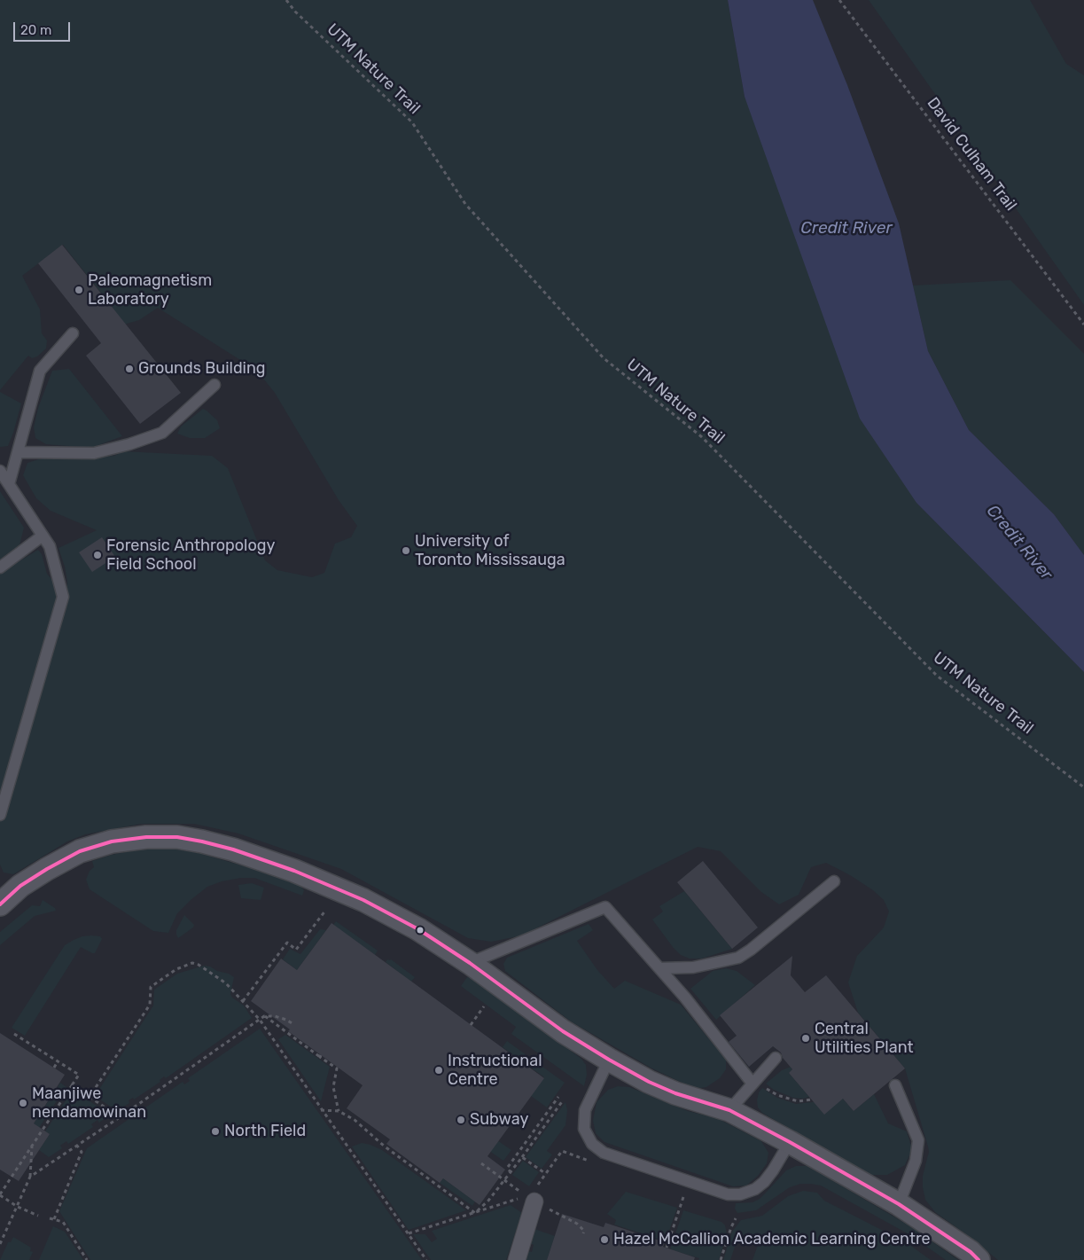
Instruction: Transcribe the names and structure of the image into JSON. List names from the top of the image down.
{
  "streets": {
    "path": ["UTM Nature Trail", "David Culham Trail"]
  },
  "water": ["Credit River"],
  "places": [
    "Paleomagnetism Laboratory",
    "Grounds Building",
    "University of Toronto Mississauga",
    "Forensic Anthropology Field School",
    "Central Utilities Plant",
    "Instructional Centre",
    "Maanjiwe nendamowinan",
    "Subway",
    "North Field",
    "Hazel McCallion Academic Learning Centre"
  ],
  "scale_bar": "20 m"
}
